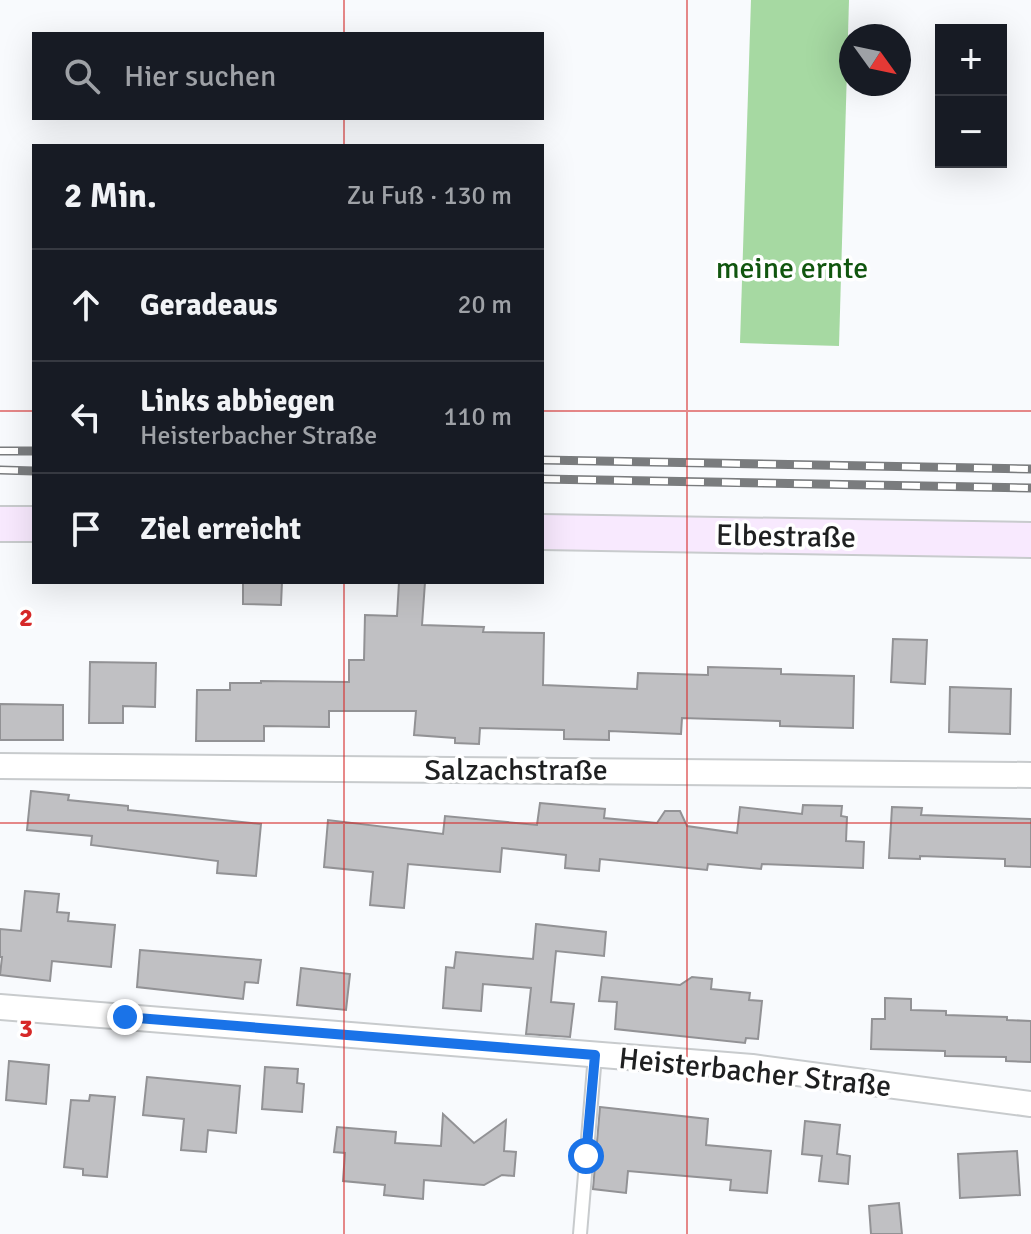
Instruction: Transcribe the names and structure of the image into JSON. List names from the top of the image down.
{
  "streets": {
    "main road": ["Elbestraße"],
    "street": ["Salzachstraße", "Heisterbacher Straße"]
  },
  "parks": ["meine ernte"],
  "north": "bottom right",
  "page": {
    "map_buttons": ["+", "−"],
    "search": "Hier suchen",
    "heading": ["2 Min.", "Zu Fuß · 130 m"],
    "list": [
      ["Geradeaus", "20 m"],
      ["Links abbiegen", "Heisterbacher Straße", "110 m"],
      "Ziel erreicht"
    ]
  },
  "grid": {
    "rows": ["2", "3"]
  }
}
